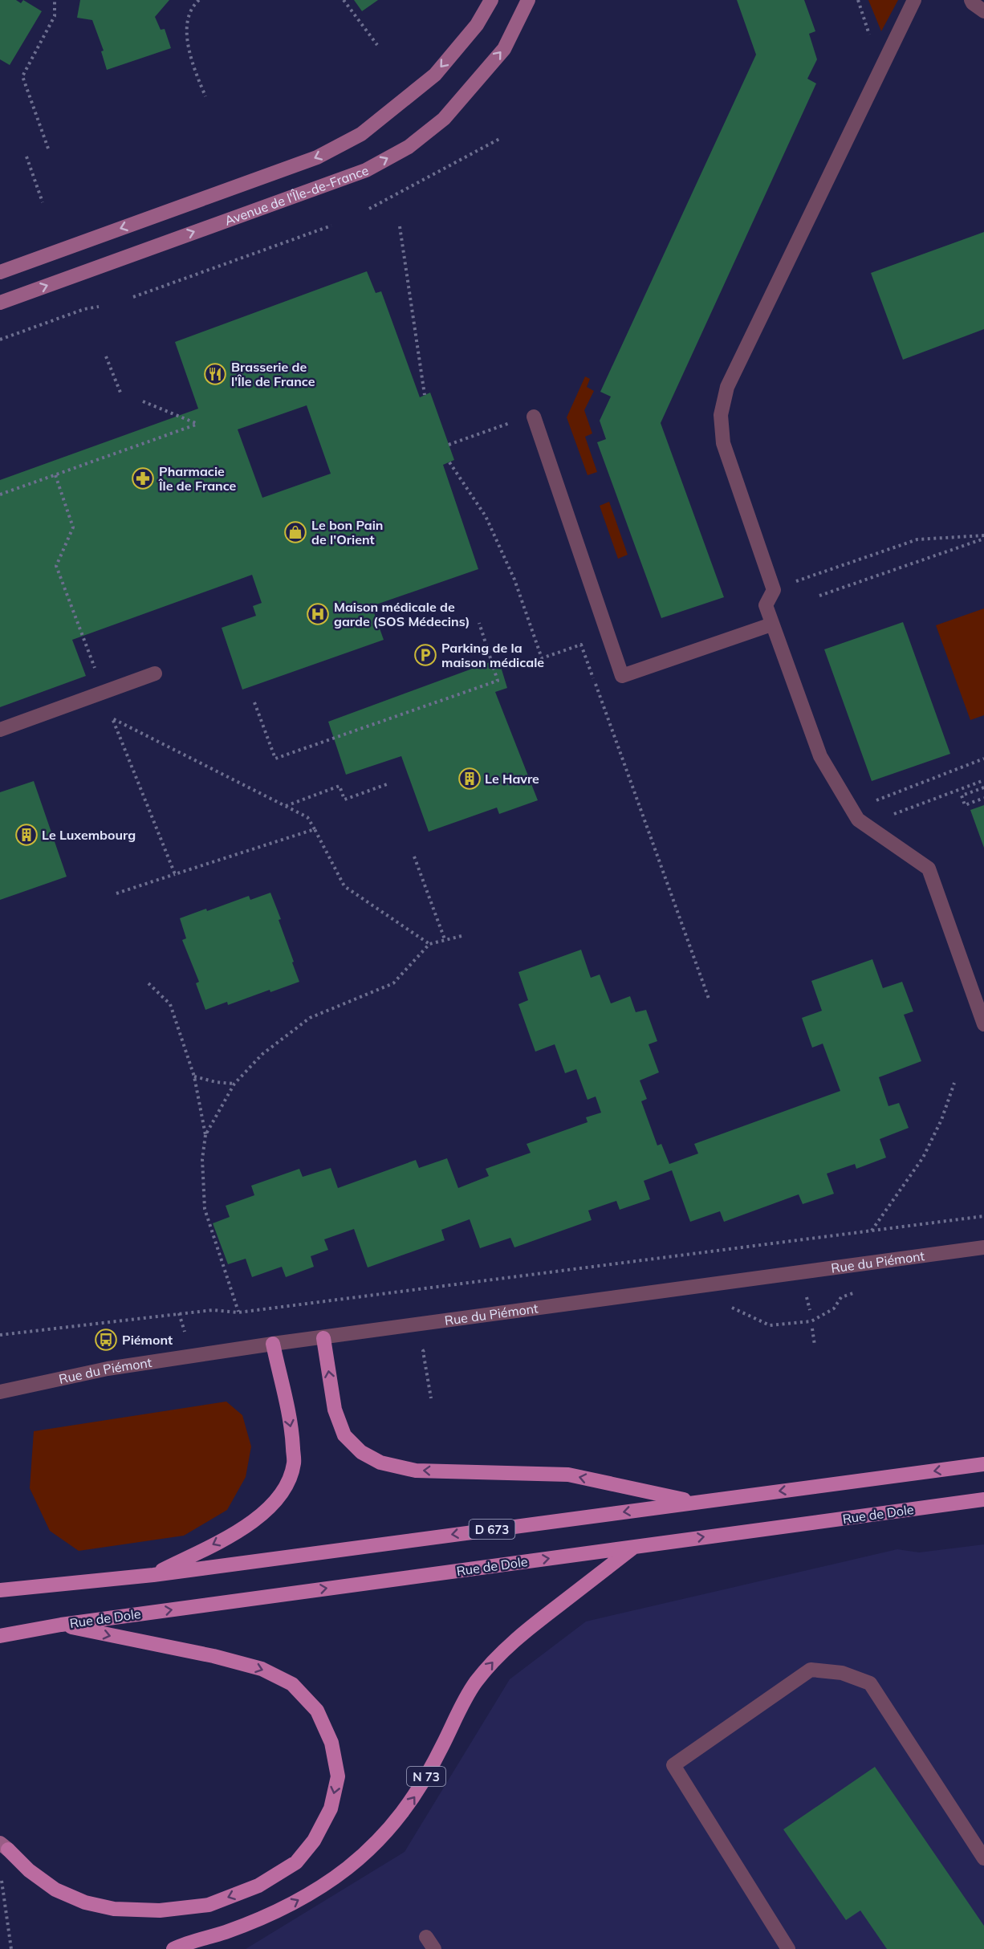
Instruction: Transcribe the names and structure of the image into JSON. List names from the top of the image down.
{
  "streets": {
    "main road": ["Rue de Dole", "D 673", "N 73"],
    "street": ["Avenue de l'Île-de-France", "Rue du Piémont"]
  },
  "crossings": [
    ["Rue de Dole", "N 73"]
  ],
  "places": {
    "restaurant": ["Brasserie de l'Île de France"],
    "pharmacy": ["Pharmacie Île de France"],
    "shop": ["Le bon Pain de l'Orient"],
    "hospital": ["Maison médicale de garde (SOS Médecins)"],
    "parking": ["Parking de la maison médicale"],
    "building": ["Le Havre", "Le Luxembourg"],
    "bus stop": ["Piémont"]
  }
}
